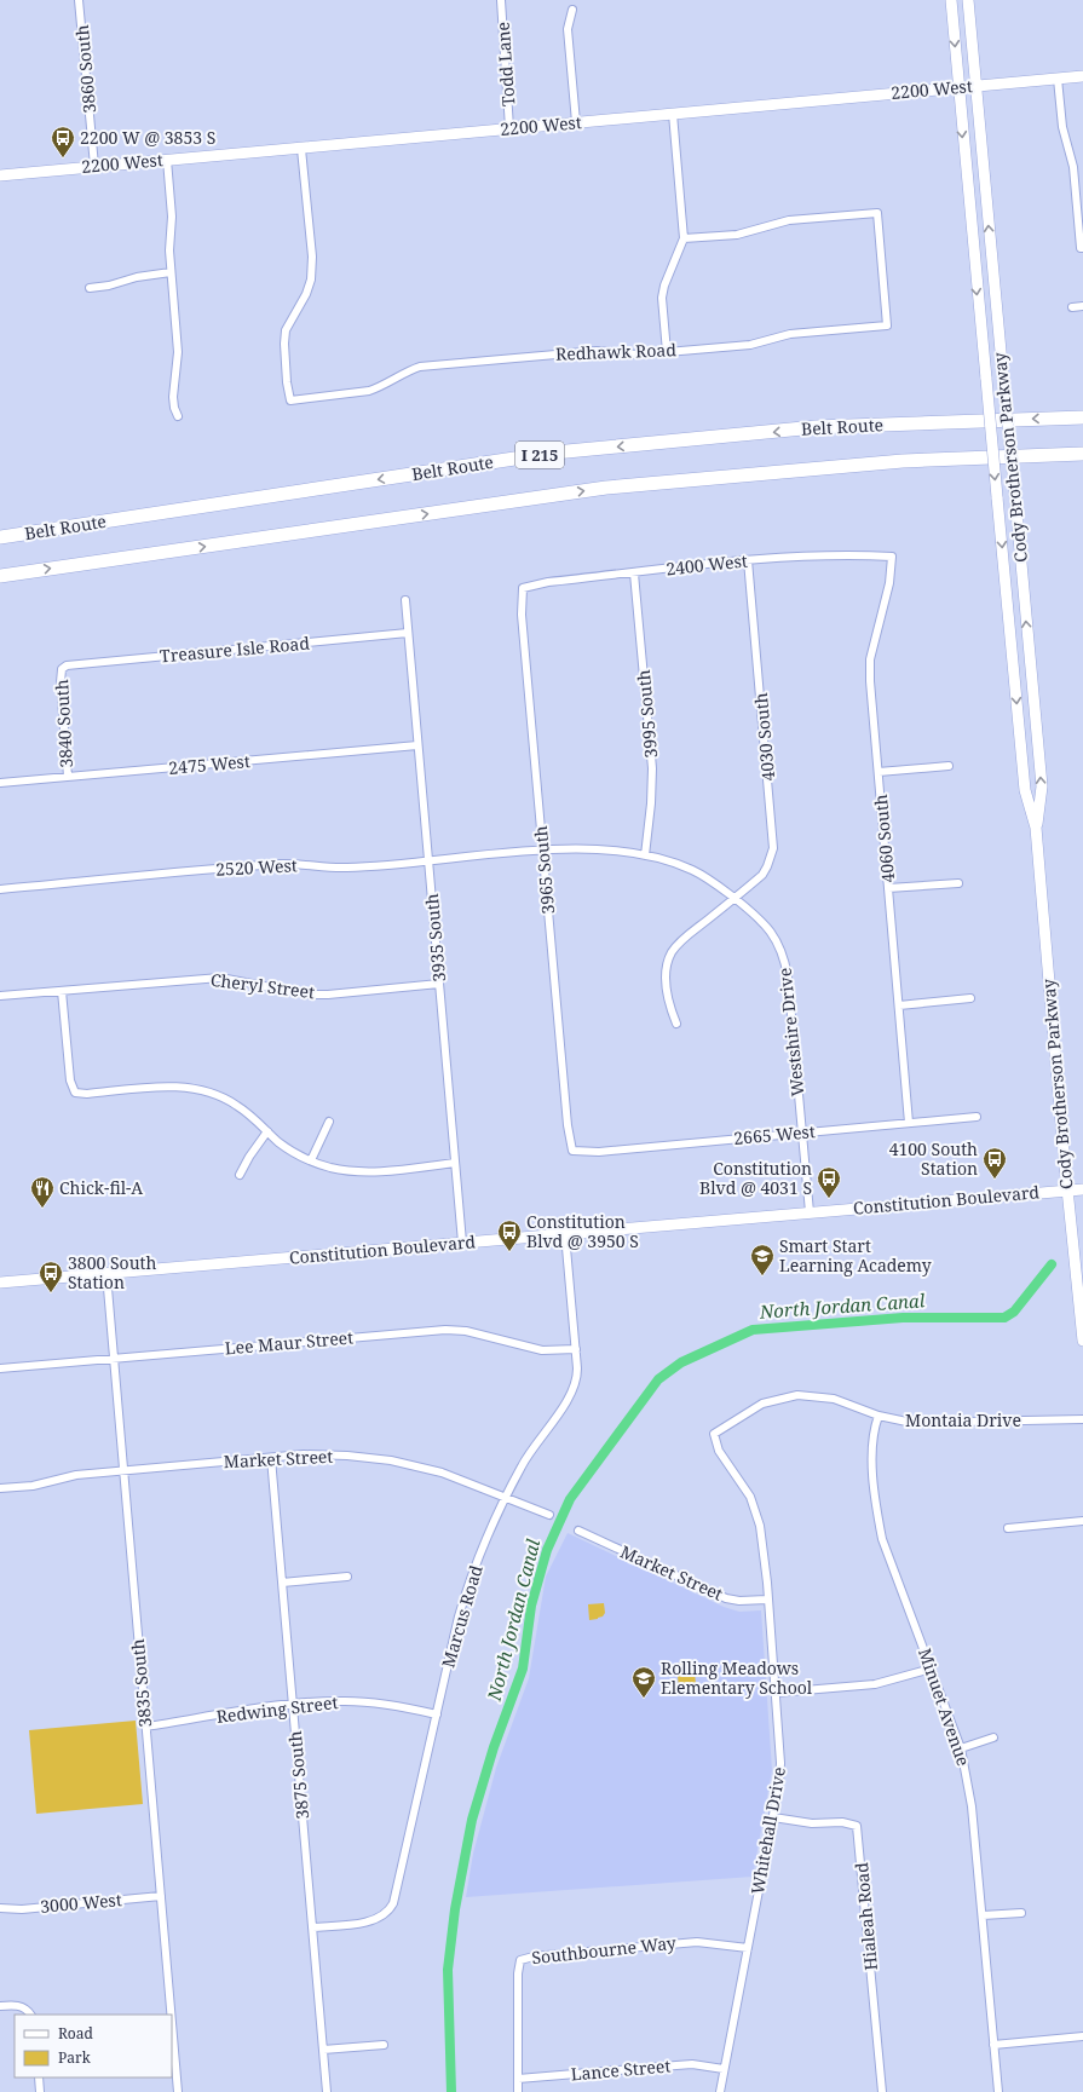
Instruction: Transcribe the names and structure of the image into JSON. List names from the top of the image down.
{
  "streets": {
    "highway": ["Belt Route", "I 215"],
    "main road": ["2200 West", "Cody Brotherson Parkway", "Constitution Boulevard"],
    "street": [
      "Todd Lane",
      "3860 South",
      "Redhawk Road",
      "2400 West",
      "Treasure Isle Road",
      "3995 South",
      "3840 South",
      "4030 South",
      "2475 West",
      "4060 South",
      "2520 West",
      "3965 South",
      "3935 South",
      "Cheryl Street",
      "Westshire Drive",
      "2665 West",
      "Lee Maur Street",
      "Montaia Drive",
      "Market Street",
      "Marcus Road",
      "3835 South",
      "Minuet Avenue",
      "Redwing Street",
      "3875 South",
      "Whitehall Drive",
      "3000 West",
      "Hialeah Road",
      "Southbourne Way",
      "Lance Street"
    ]
  },
  "crossings": [
    ["Todd Lane", "2200 West"],
    ["3860 South", "2200 West"],
    ["2200 West", "Redhawk Road"],
    ["2200 West", "Cody Brotherson Parkway"],
    ["Cody Brotherson Parkway", "Constitution Boulevard"],
    ["2400 West", "3995 South"],
    ["2400 West", "4030 South"],
    ["2400 West", "4060 South"],
    ["2400 West", "3965 South"],
    ["Treasure Isle Road", "3840 South"],
    ["Treasure Isle Road", "3935 South"],
    ["3995 South", "Westshire Drive"],
    ["3840 South", "2475 West"],
    ["4030 South", "Westshire Drive"],
    ["2475 West", "3935 South"],
    ["4060 South", "2665 West"],
    ["2520 West", "3965 South"],
    ["2520 West", "3935 South"],
    ["2520 West", "Westshire Drive"],
    ["3965 South", "Westshire Drive"],
    ["3965 South", "2665 West"],
    ["3935 South", "Cheryl Street"],
    ["3935 South", "Constitution Boulevard"],
    ["Westshire Drive", "2665 West"],
    ["Westshire Drive", "Constitution Boulevard"],
    ["Constitution Boulevard", "Marcus Road"],
    ["Constitution Boulevard", "3835 South"],
    ["Lee Maur Street", "Marcus Road"],
    ["Lee Maur Street", "3835 South"],
    ["Montaia Drive", "Minuet Avenue"],
    ["Montaia Drive", "Whitehall Drive"],
    ["Market Street", "Marcus Road"],
    ["Market Street", "3835 South"],
    ["Market Street", "3875 South"],
    ["Market Street", "Whitehall Drive"],
    ["Marcus Road", "Redwing Street"],
    ["Marcus Road", "3875 South"],
    ["3835 South", "Redwing Street"],
    ["3835 South", "3000 West"],
    ["Redwing Street", "3875 South"],
    ["Whitehall Drive", "Hialeah Road"],
    ["Whitehall Drive", "Southbourne Way"],
    ["Whitehall Drive", "Lance Street"],
    ["Southbourne Way", "Lance Street"]
  ],
  "water": ["North Jordan Canal"],
  "places": {
    "bus stop": [
      "2200 W @ 3853 S",
      "4100 South Station",
      "Constitution Blvd @ 4031 S",
      "Constitution Blvd @ 3950 S",
      "3800 South Station"
    ],
    "restaurant": ["Chick-fil-A"],
    "school or university": ["Smart Start Learning Academy", "Rolling Meadows Elementary School"]
  },
  "legend": ["Road", "Park"]
}
